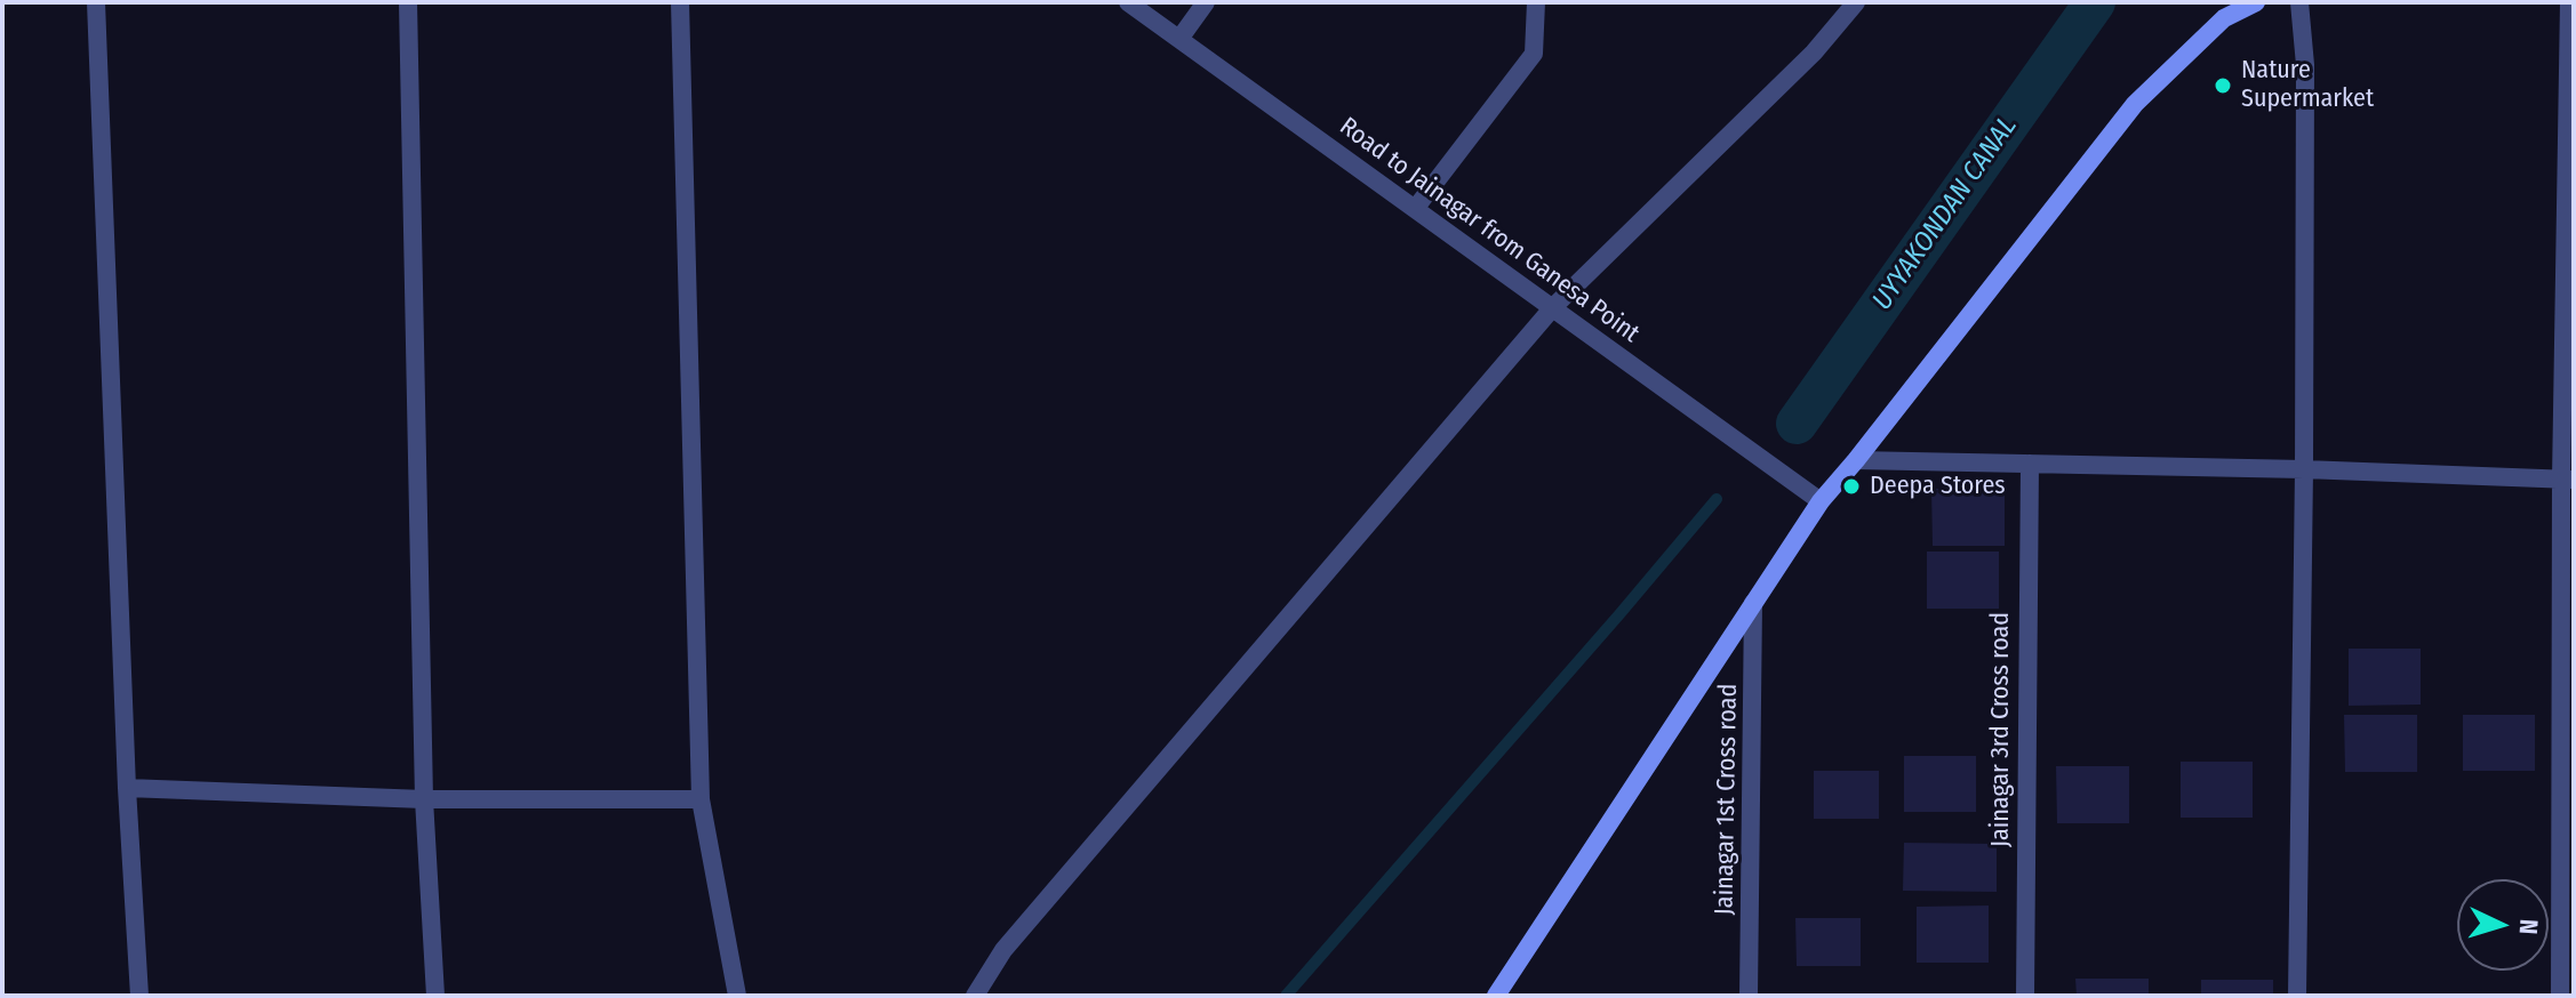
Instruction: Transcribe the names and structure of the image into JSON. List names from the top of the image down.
{
  "streets": {
    "street": ["Road to Jainagar from Ganesa Point", "Jainagar 3rd Cross road", "Jainagar 1st Cross road"]
  },
  "water": ["UYYAKONDAN CANAL"],
  "places": ["Nature Supermarket", "Deepa Stores"],
  "north": "right"
}
